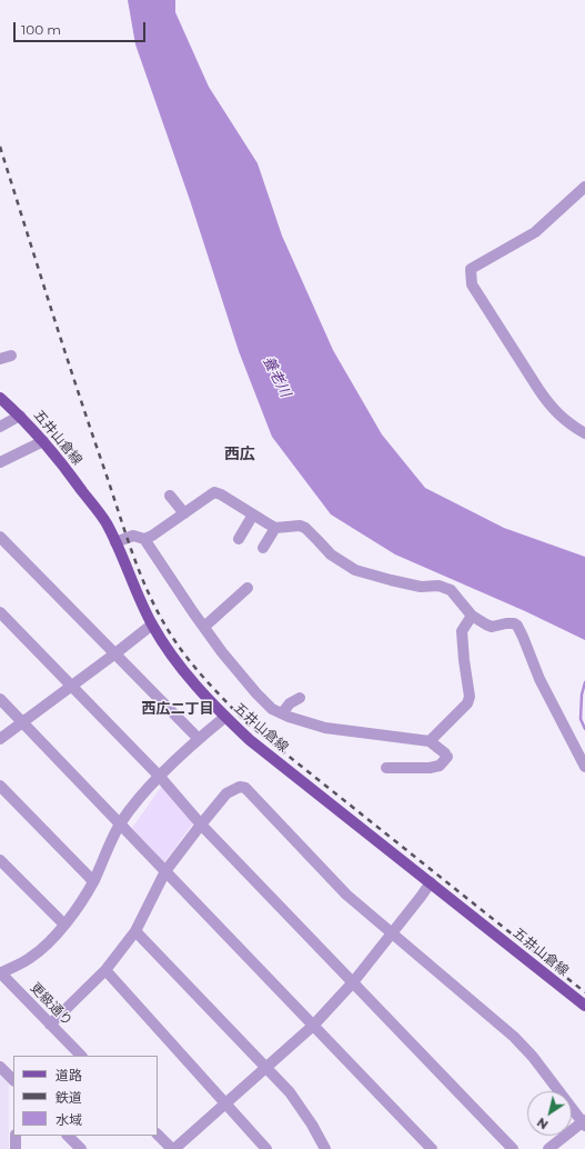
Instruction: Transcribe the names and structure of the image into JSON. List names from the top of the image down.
{
  "streets": {
    "main road": ["五井山倉線"],
    "street": ["更級通り"]
  },
  "districts": ["西広", "西広二丁目"],
  "water": ["養老川"],
  "legend": ["道路", "鉄道", "水域"],
  "scale_bar": "100 m",
  "north": "bottom left"
}
